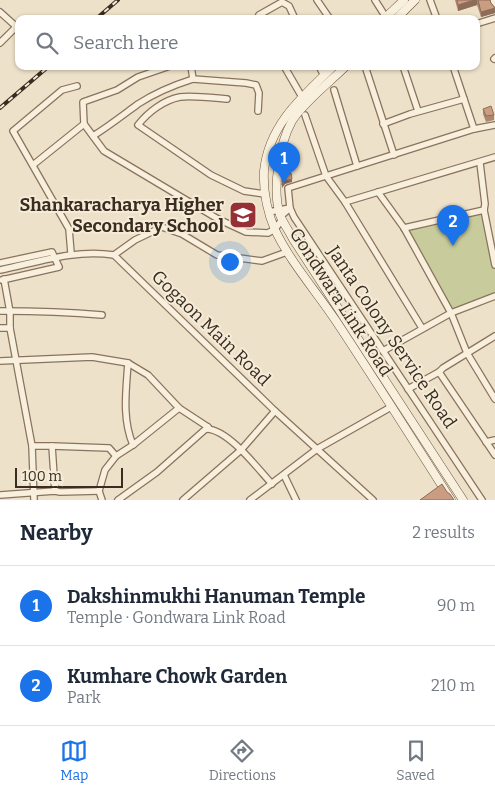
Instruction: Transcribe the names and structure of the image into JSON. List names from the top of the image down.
{
  "streets": {
    "street": ["Gondwara Link Road", "Gogaon Main Road", "Janta Colony Service Road"]
  },
  "places": {
    "school or university": ["Shankaracharya Higher Secondary School"]
  },
  "scale_bar": "100 m",
  "page": {
    "search": "Search here",
    "pins": ["1", "2"],
    "scale": "100 m",
    "heading": ["Nearby", "2 results"],
    "list": [
      {
        "mark": "1",
        "name": "Dakshinmukhi Hanuman Temple",
        "note": "Temple · Gondwara Link Road",
        "value": "90 m"
      },
      {
        "mark": "2",
        "name": "Kumhare Chowk Garden",
        "note": "Park",
        "value": "210 m"
      }
    ],
    "nav": ["Map", "Directions", "Saved"]
  }
}
